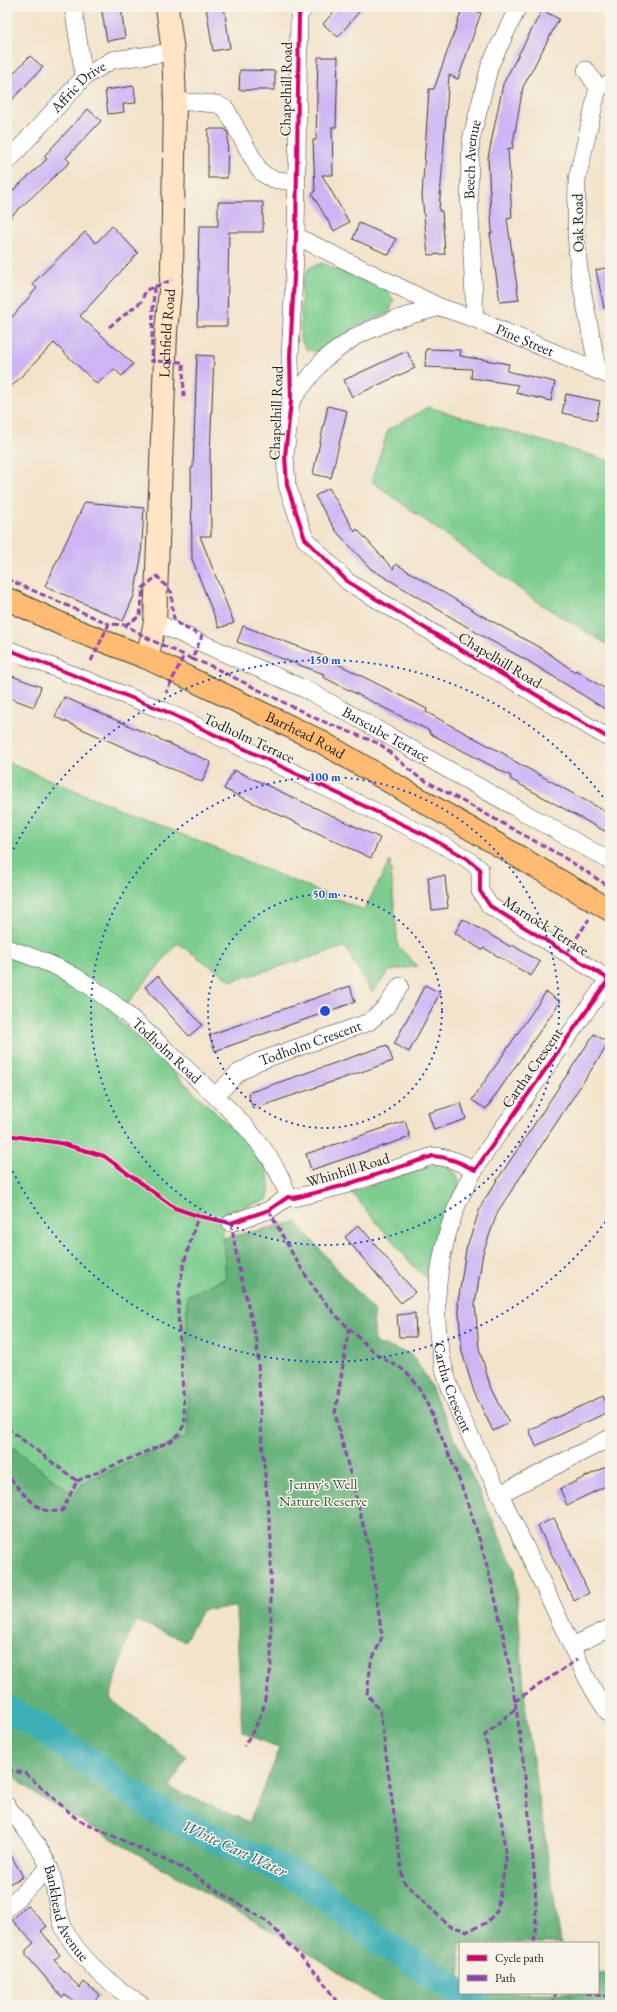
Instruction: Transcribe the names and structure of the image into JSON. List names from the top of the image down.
{
  "streets": {
    "main road": ["Barrhead Road"],
    "street": [
      "Affric Drive",
      "Chapelhill Road",
      "Beech Avenue",
      "Oak Road",
      "Lochfield Road",
      "Pine Street",
      "Barscube Terrace",
      "Todholm Terrace",
      "Marnock Terrace",
      "Todholm Crescent",
      "Todholm Road",
      "Cartha Crescent",
      "Whinhill Road",
      "Bankhead Avenue"
    ]
  },
  "crossings": [
    ["Affric Drive", "Lochfield Road"],
    ["Chapelhill Road", "Pine Street"],
    ["Beech Avenue", "Pine Street"],
    ["Oak Road", "Pine Street"],
    ["Lochfield Road", "Barscube Terrace"],
    ["Lochfield Road", "Barrhead Road"],
    ["Todholm Terrace", "Marnock Terrace"],
    ["Marnock Terrace", "Cartha Crescent"],
    ["Todholm Crescent", "Todholm Road"],
    ["Todholm Road", "Whinhill Road"],
    ["Cartha Crescent", "Whinhill Road"]
  ],
  "water": ["White Cart Water"],
  "parks": ["Jenny's Well Nature Reserve"],
  "legend": ["Cycle path", "Path"],
  "rings": ["150 m", "100 m", "50 m"]
}
